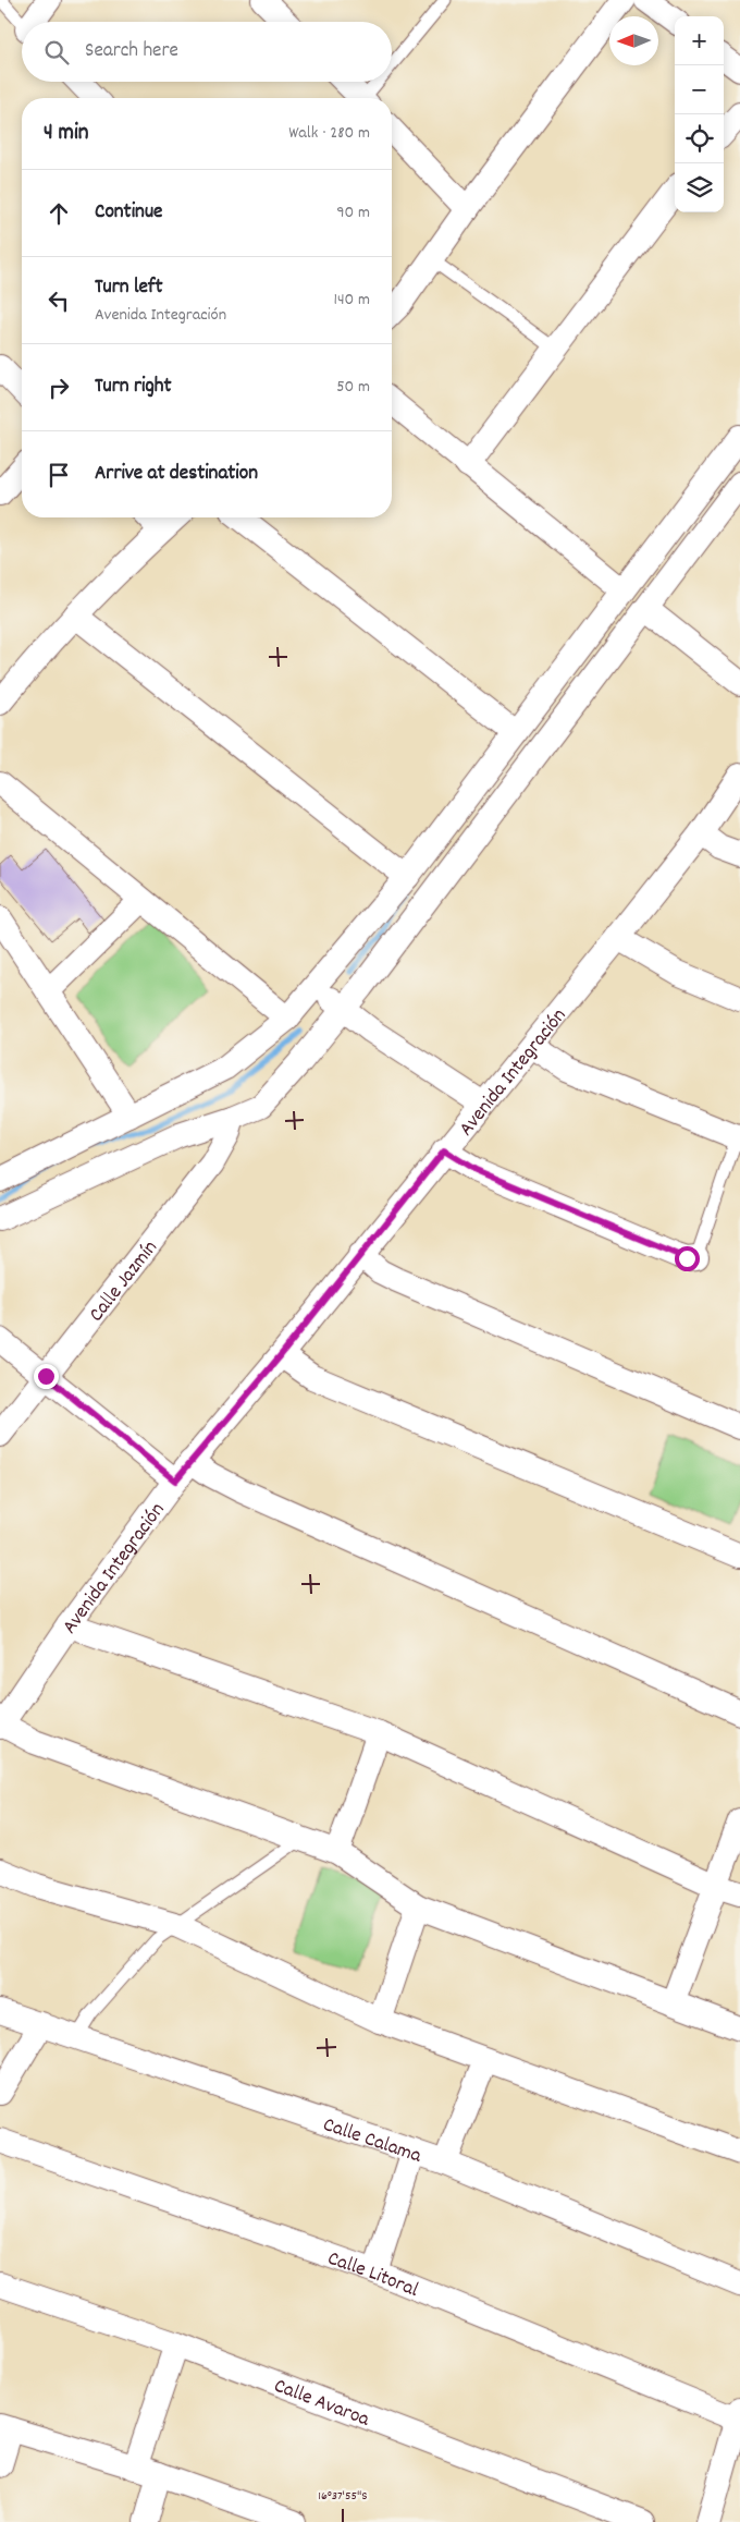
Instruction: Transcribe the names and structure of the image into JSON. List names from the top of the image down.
{
  "streets": {
    "street": [
      "Avenida Integración",
      "Calle Jazmín",
      "Calle Calama",
      "Calle Litoral",
      "Calle Avaroa"
    ]
  },
  "north": "left",
  "page": {
    "map_buttons": ["+", "−"],
    "search": "Search here",
    "heading": ["4 min", "Walk · 280 m"],
    "list": [
      ["Continue", "90 m"],
      ["Turn left", "Avenida Integración", "140 m"],
      ["Turn right", "50 m"],
      "Arrive at destination"
    ]
  },
  "coordinates": ["16°37'55\"S"]
}
